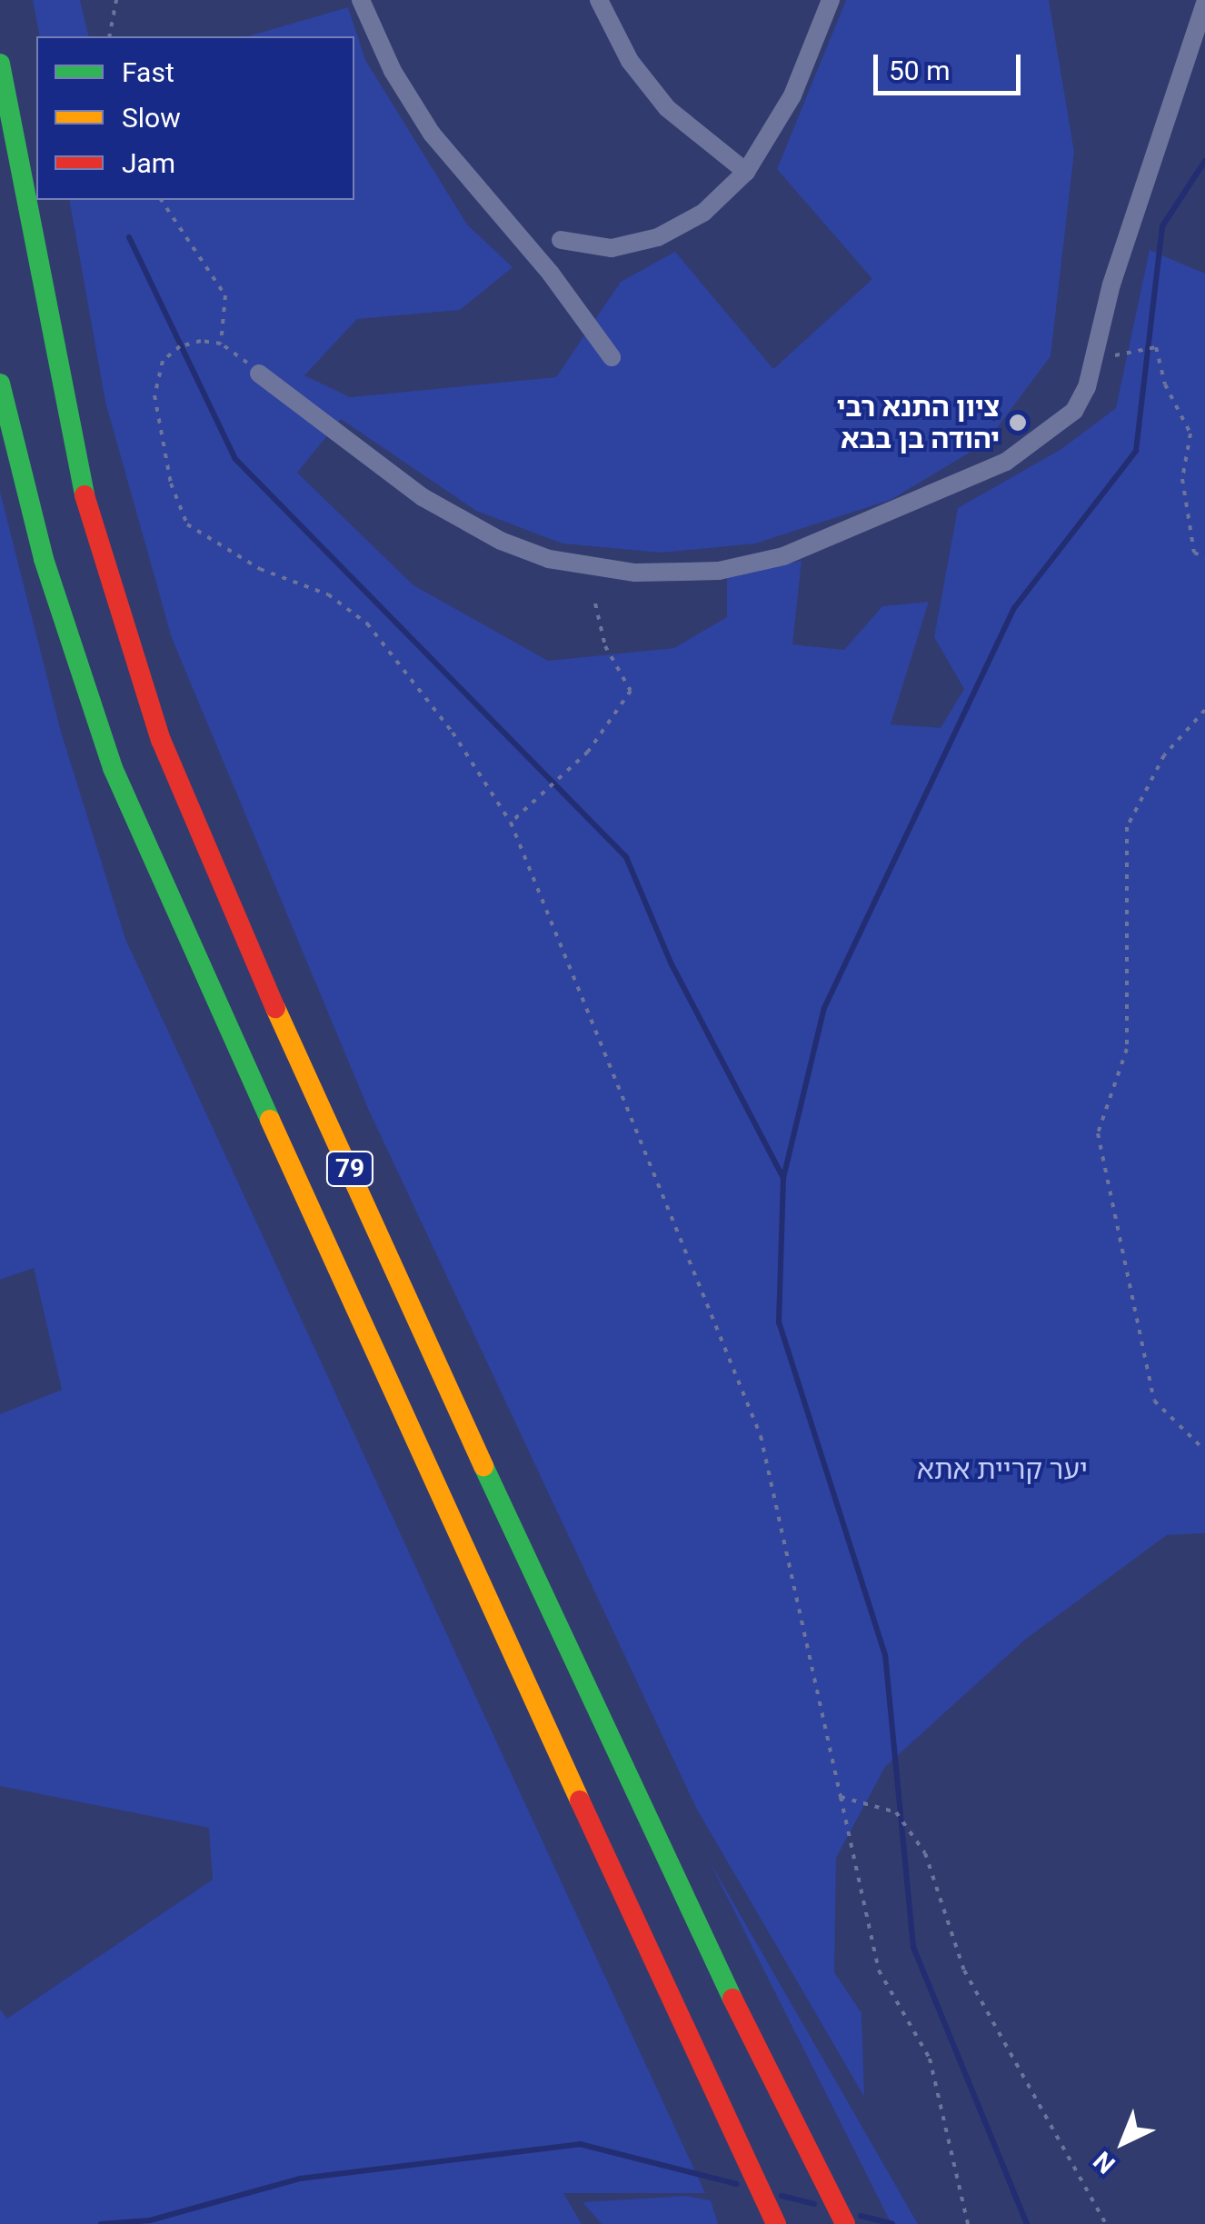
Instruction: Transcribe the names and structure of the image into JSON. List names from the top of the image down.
{
  "streets": {
    "highway": ["79"]
  },
  "parks": ["יער קריית אתא"],
  "places": ["ציון התנא רבי יהודה בן בבא"],
  "legend": ["Fast", "Slow", "Jam"],
  "scale_bar": "50 m",
  "north": "bottom left"
}
